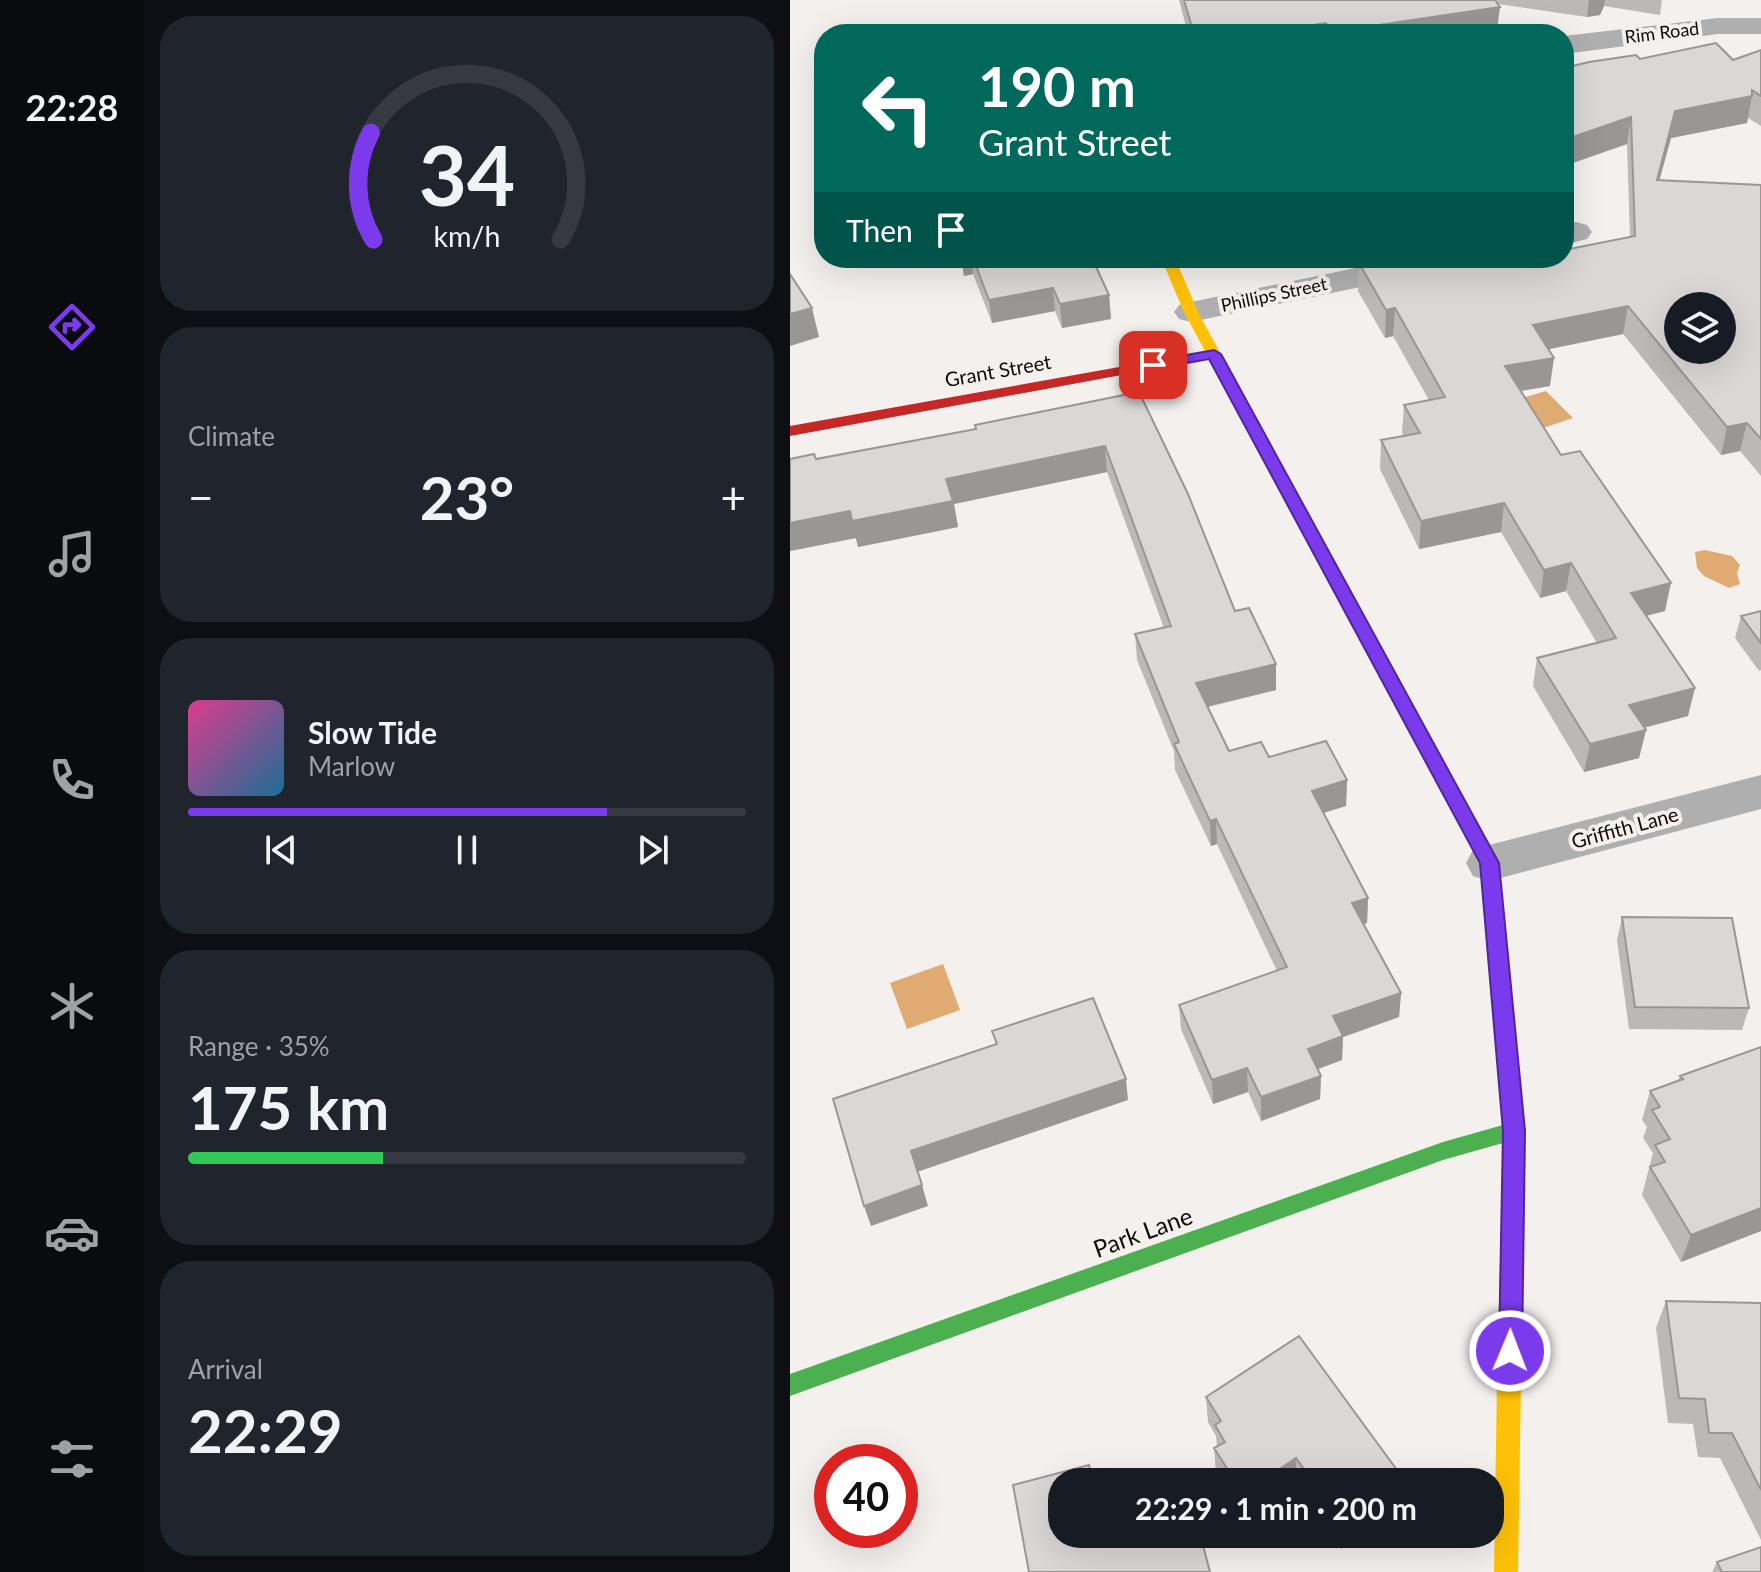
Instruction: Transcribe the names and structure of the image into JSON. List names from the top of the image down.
{
  "streets": {
    "street": [
      "Rim Road",
      "Phillips Street",
      "Grant Street",
      "Griffith Lane",
      "Park Lane"
    ]
  },
  "page": {
    "tabs": "22:28",
    "turn": ["190 m", "Grant Street"],
    "then": "Then",
    "tile": [
      "Climate",
      ["Range · 35%", "175 km"],
      ["Arrival", "22:29"]
    ],
    "heat": ["−", "23°", "+"],
    "song": ["Slow Tide", "Marlow"],
    "limit": "40",
    "trip": "22:29 · 1 min · 200 m",
    "gauge": ["34", "km/h"]
  }
}
